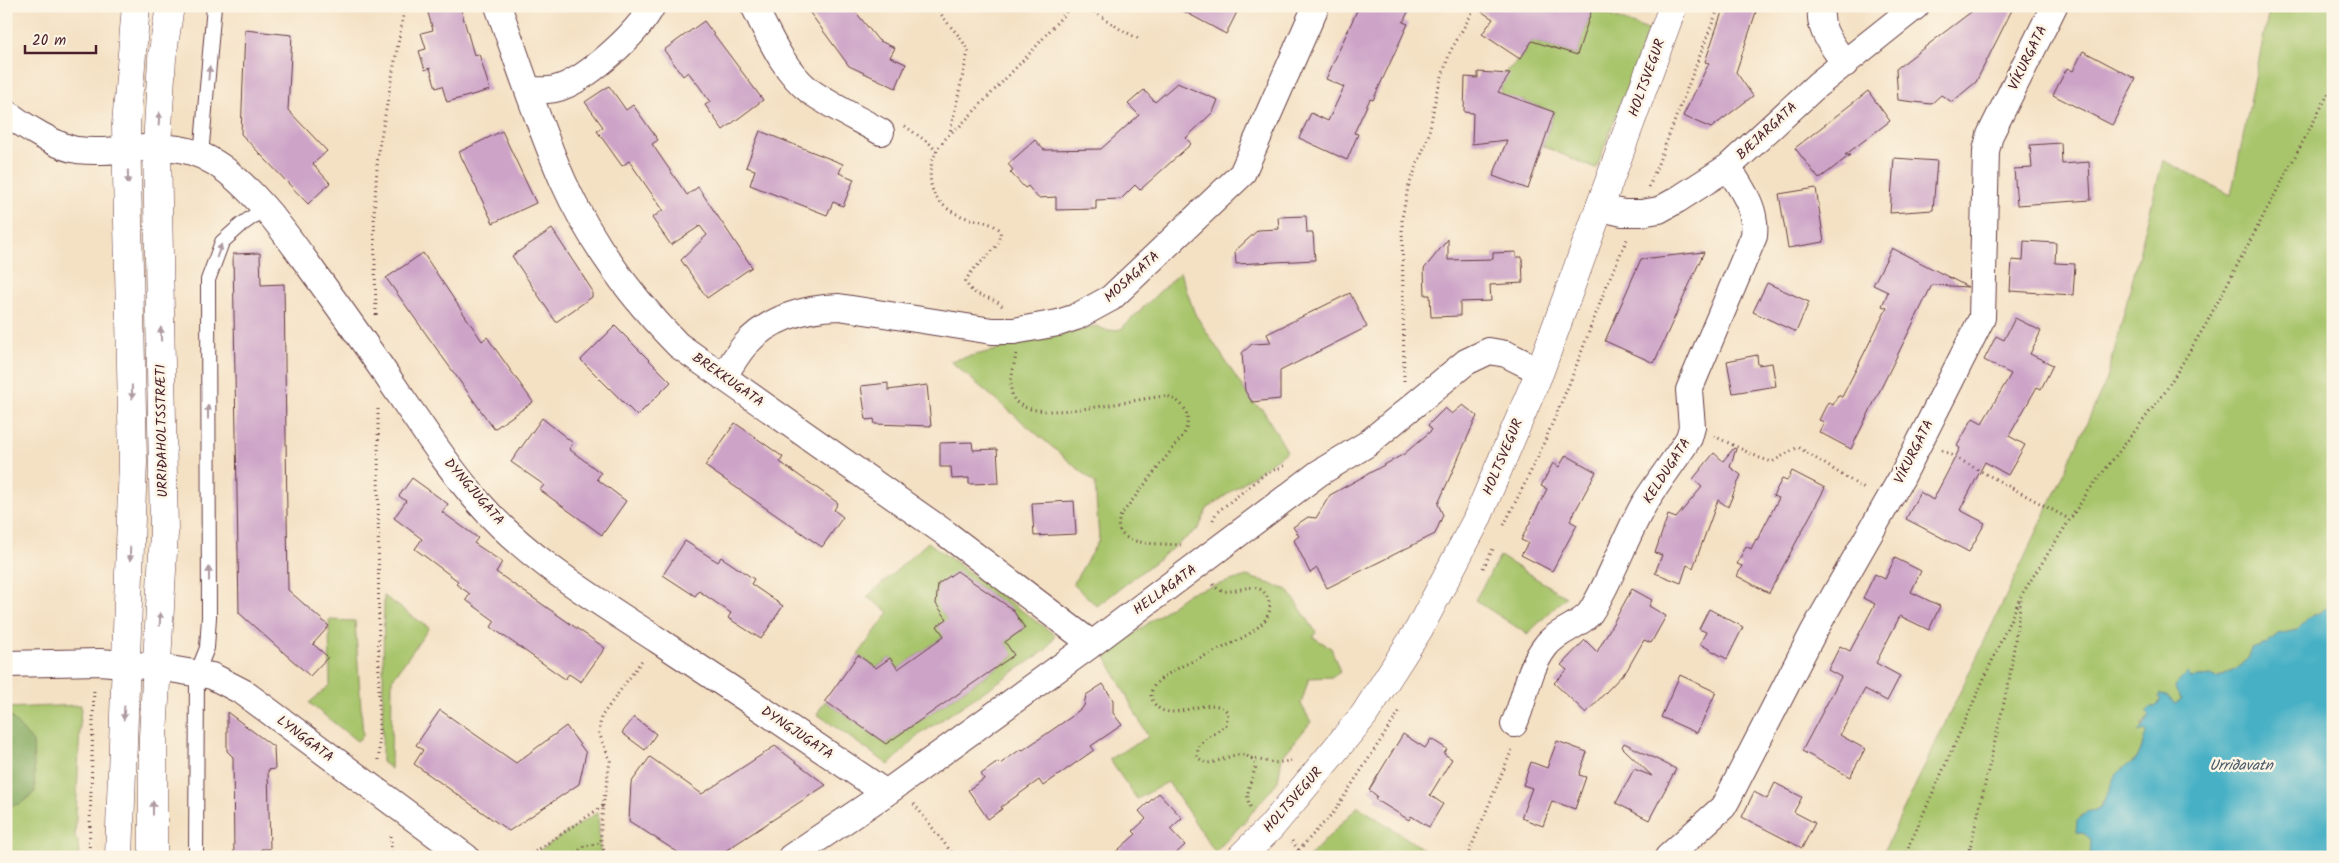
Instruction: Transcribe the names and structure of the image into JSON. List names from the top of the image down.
{
  "streets": {
    "street": [
      "VÍKURGATA",
      "HOLTSVEGUR",
      "BÆJARGATA",
      "MOSAGATA",
      "BREKKUGATA",
      "URRIÐAHOLTSSTRÆTI",
      "KELDUGATA",
      "DYNGJUGATA",
      "HELLAGATA",
      "LYNGGATA"
    ]
  },
  "crossings": [
    ["HOLTSVEGUR", "BÆJARGATA"],
    ["HOLTSVEGUR", "HELLAGATA"],
    ["BÆJARGATA", "KELDUGATA"],
    ["MOSAGATA", "BREKKUGATA"],
    ["BREKKUGATA", "HELLAGATA"],
    ["URRIÐAHOLTSSTRÆTI", "DYNGJUGATA"],
    ["URRIÐAHOLTSSTRÆTI", "LYNGGATA"],
    ["DYNGJUGATA", "HELLAGATA"]
  ],
  "water": ["Urriðavatn"],
  "scale_bar": "20 m"
}
